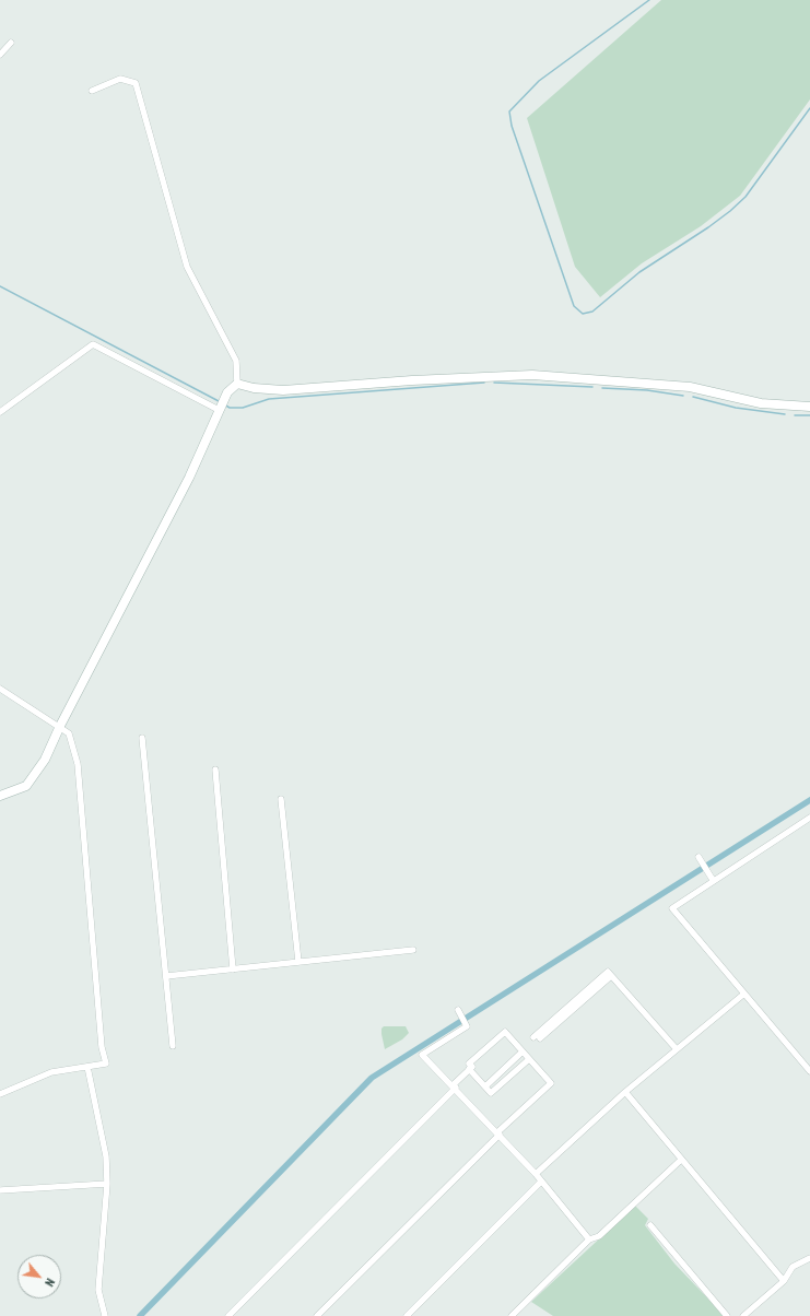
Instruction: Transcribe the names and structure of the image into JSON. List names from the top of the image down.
{
  "north": "bottom right"
}
